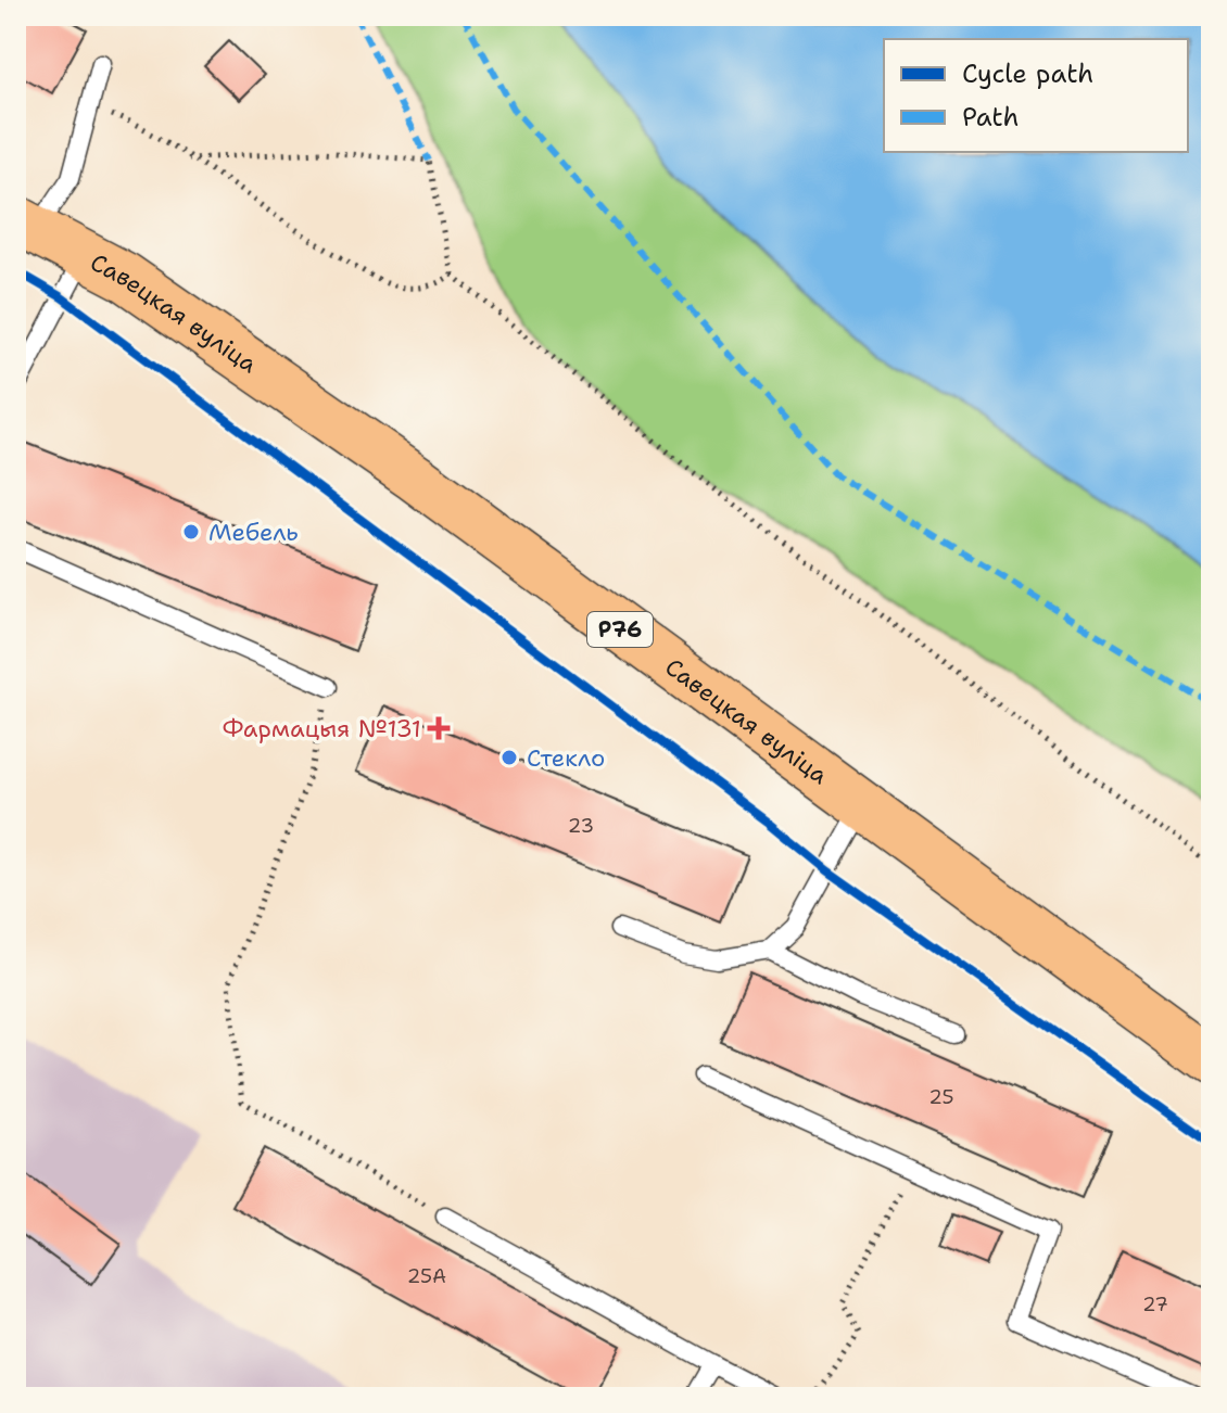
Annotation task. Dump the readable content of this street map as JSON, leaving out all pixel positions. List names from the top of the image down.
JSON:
{
  "streets": {
    "main road": ["Савецкая вуліца", "Р76"]
  },
  "places": {
    "other": ["Мебель", "Стекло"],
    "health": ["Фармацыя №131"]
  },
  "house_numbers": [
    "23",
    "25",
    "25А",
    "27"
  ],
  "legend": ["Cycle path", "Path"]
}
